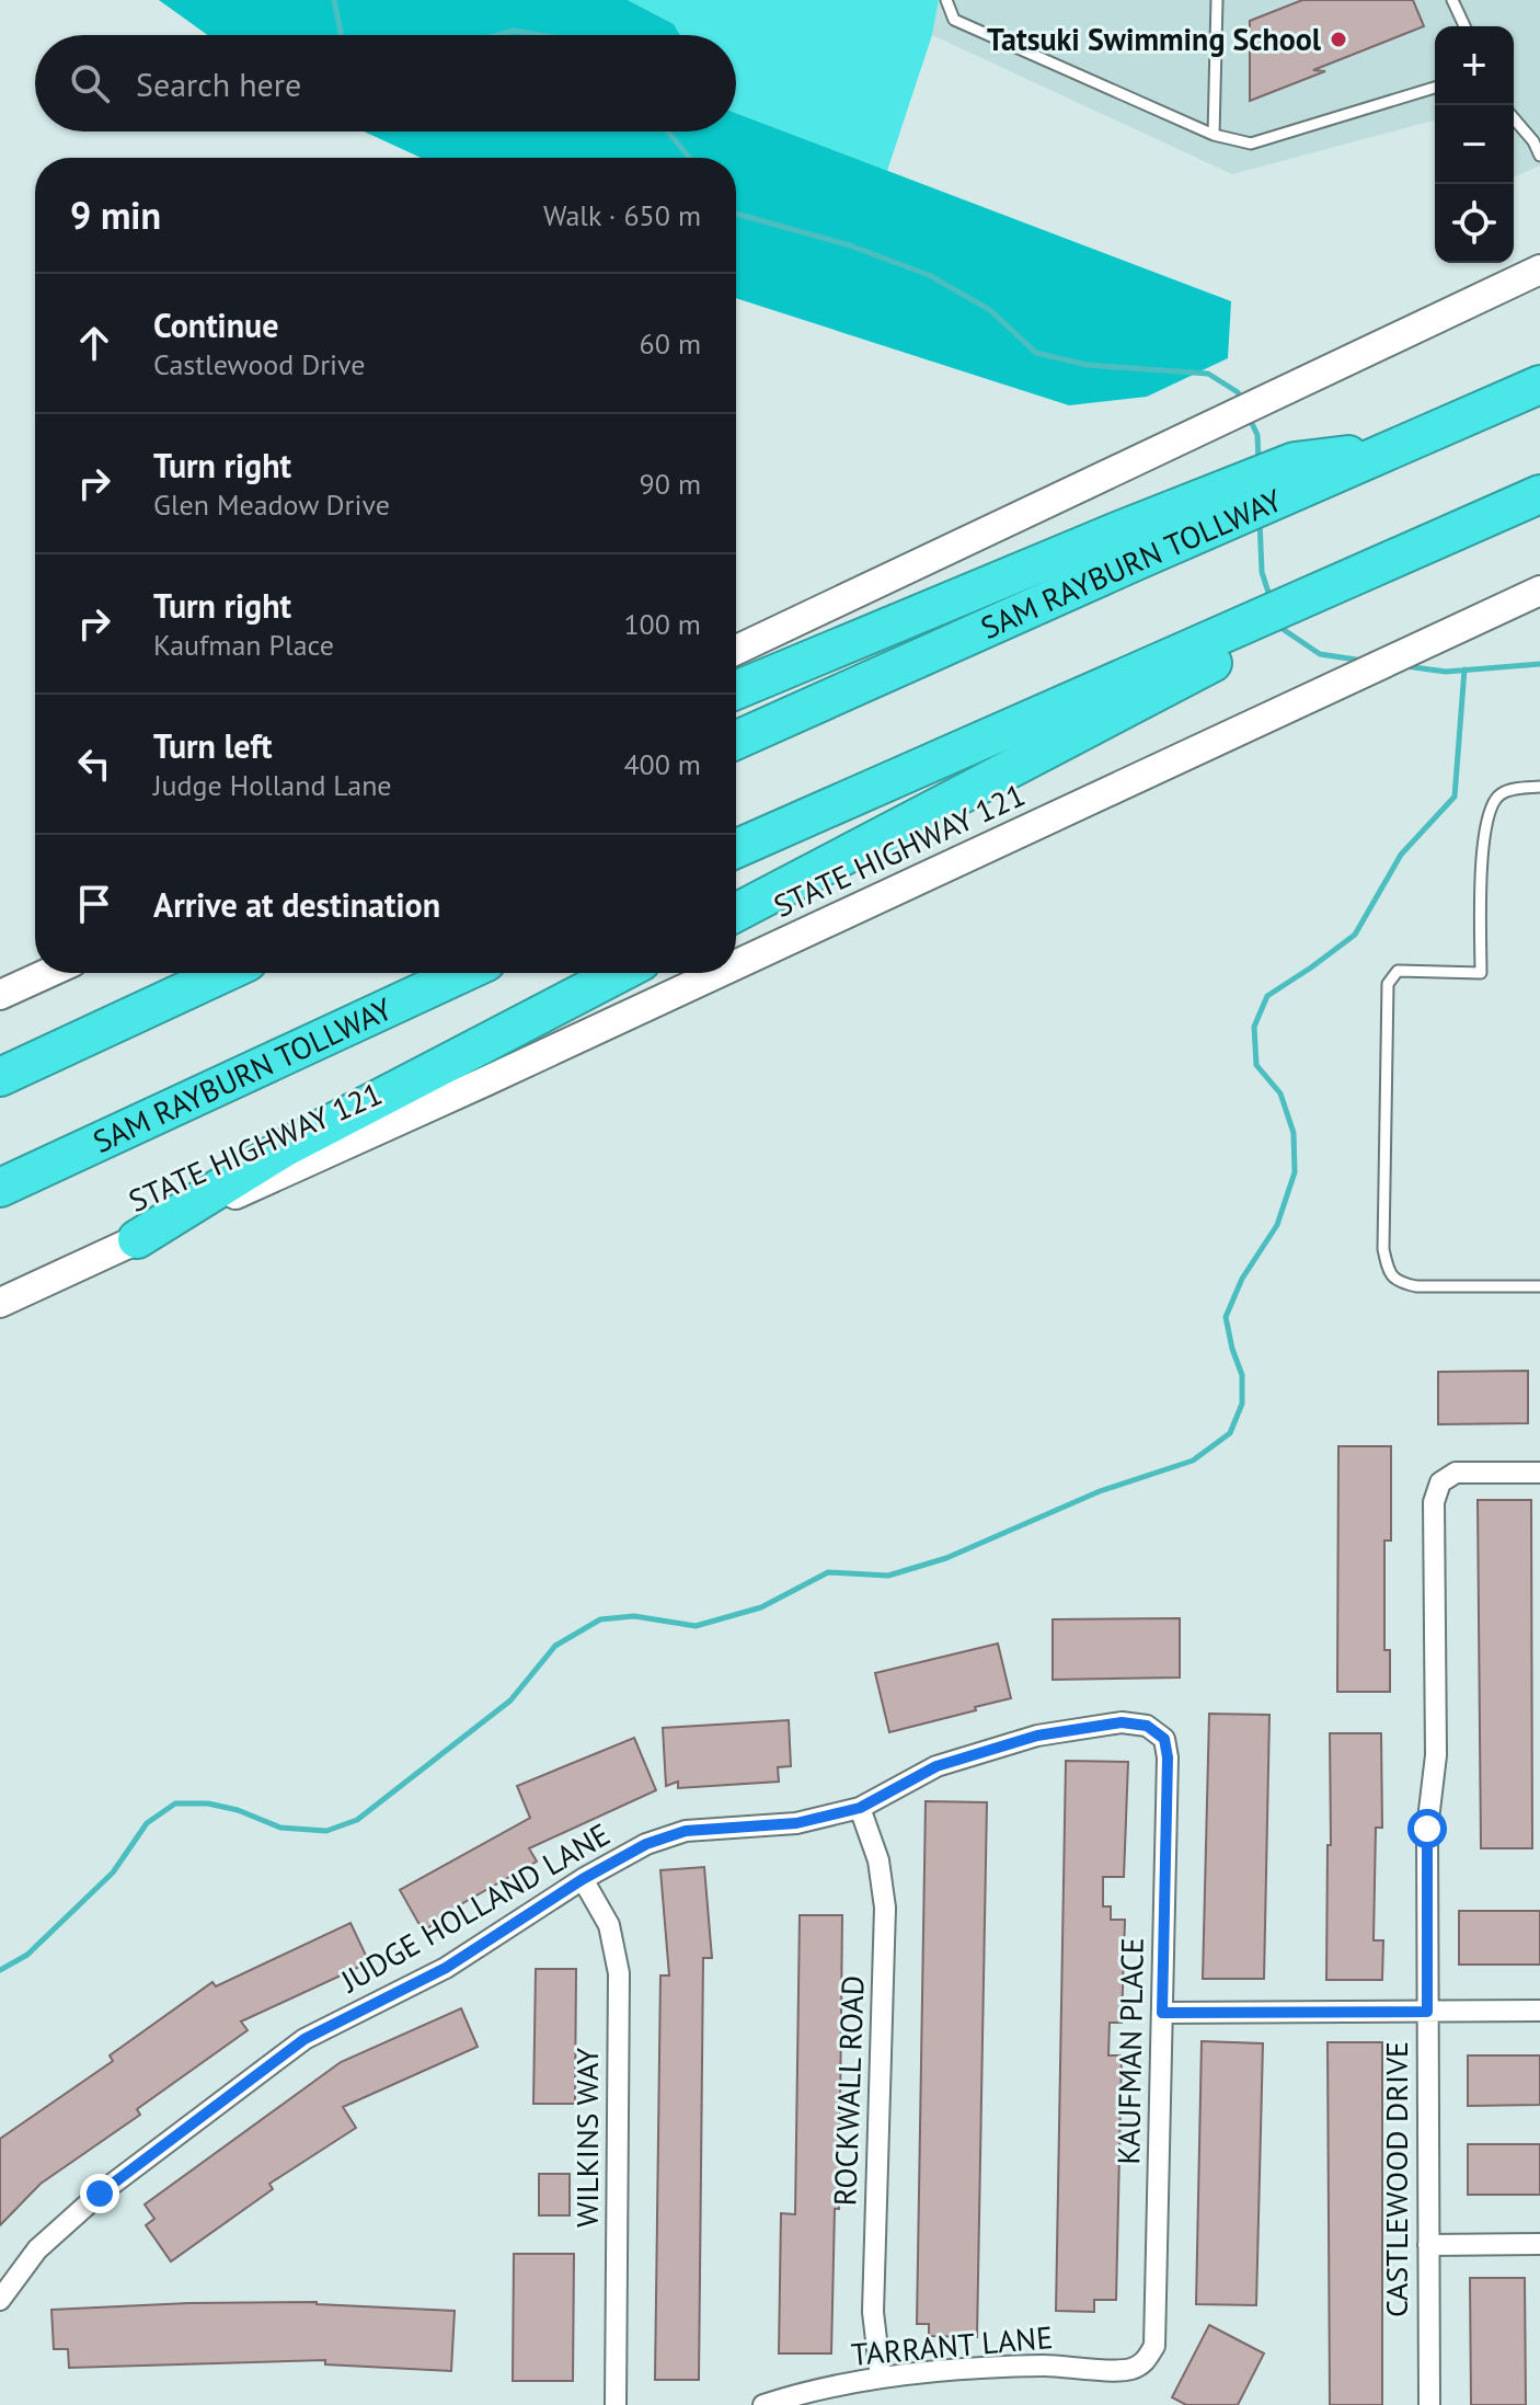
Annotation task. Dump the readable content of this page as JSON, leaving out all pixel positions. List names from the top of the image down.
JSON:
{
  "streets": {
    "highway": ["SAM RAYBURN TOLLWAY"],
    "main road": ["STATE HIGHWAY 121"],
    "street": [
      "JUDGE HOLLAND LANE",
      "KAUFMAN PLACE",
      "ROCKWALL ROAD",
      "WILKINS WAY",
      "CASTLEWOOD DRIVE",
      "TARRANT LANE"
    ]
  },
  "crossings": [
    ["JUDGE HOLLAND LANE", "KAUFMAN PLACE"],
    ["JUDGE HOLLAND LANE", "ROCKWALL ROAD"],
    ["JUDGE HOLLAND LANE", "WILKINS WAY"],
    ["KAUFMAN PLACE", "TARRANT LANE"],
    ["ROCKWALL ROAD", "TARRANT LANE"]
  ],
  "places": ["Tatsuki Swimming School"],
  "page": {
    "map_buttons": ["+", "−"],
    "search": "Search here",
    "heading": ["9 min", "Walk · 650 m"],
    "list": [
      ["Continue", "Castlewood Drive", "60 m"],
      ["Turn right", "Glen Meadow Drive", "90 m"],
      ["Turn right", "Kaufman Place", "100 m"],
      ["Turn left", "Judge Holland Lane", "400 m"],
      "Arrive at destination"
    ]
  }
}
